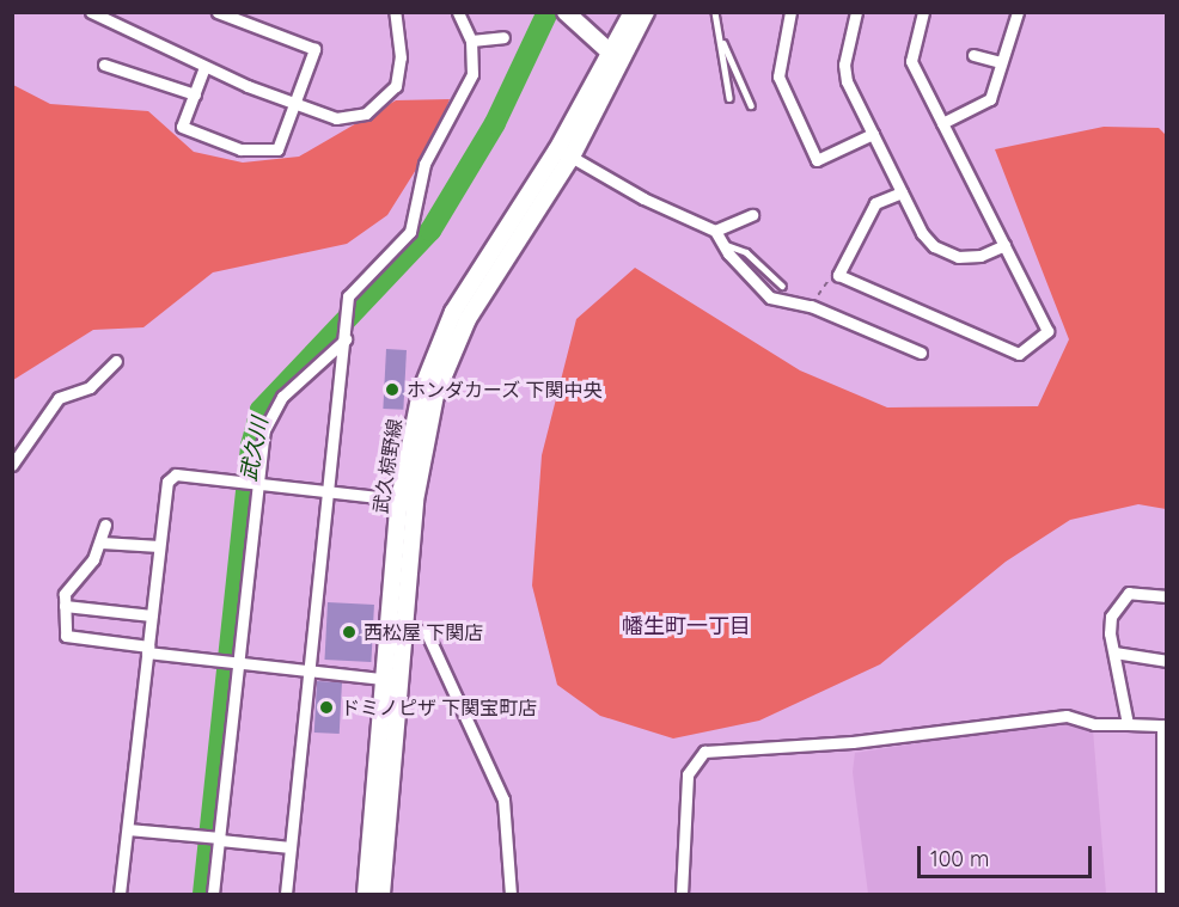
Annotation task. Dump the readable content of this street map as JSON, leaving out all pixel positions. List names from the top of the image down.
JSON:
{
  "streets": {
    "main road": ["武久椋野線"]
  },
  "districts": ["幡生町一丁目"],
  "water": ["武久川"],
  "places": ["ホンダカーズ 下関中央", "西松屋 下関店", "ドミノピザ 下関宝町店"],
  "scale_bar": "100 m"
}
